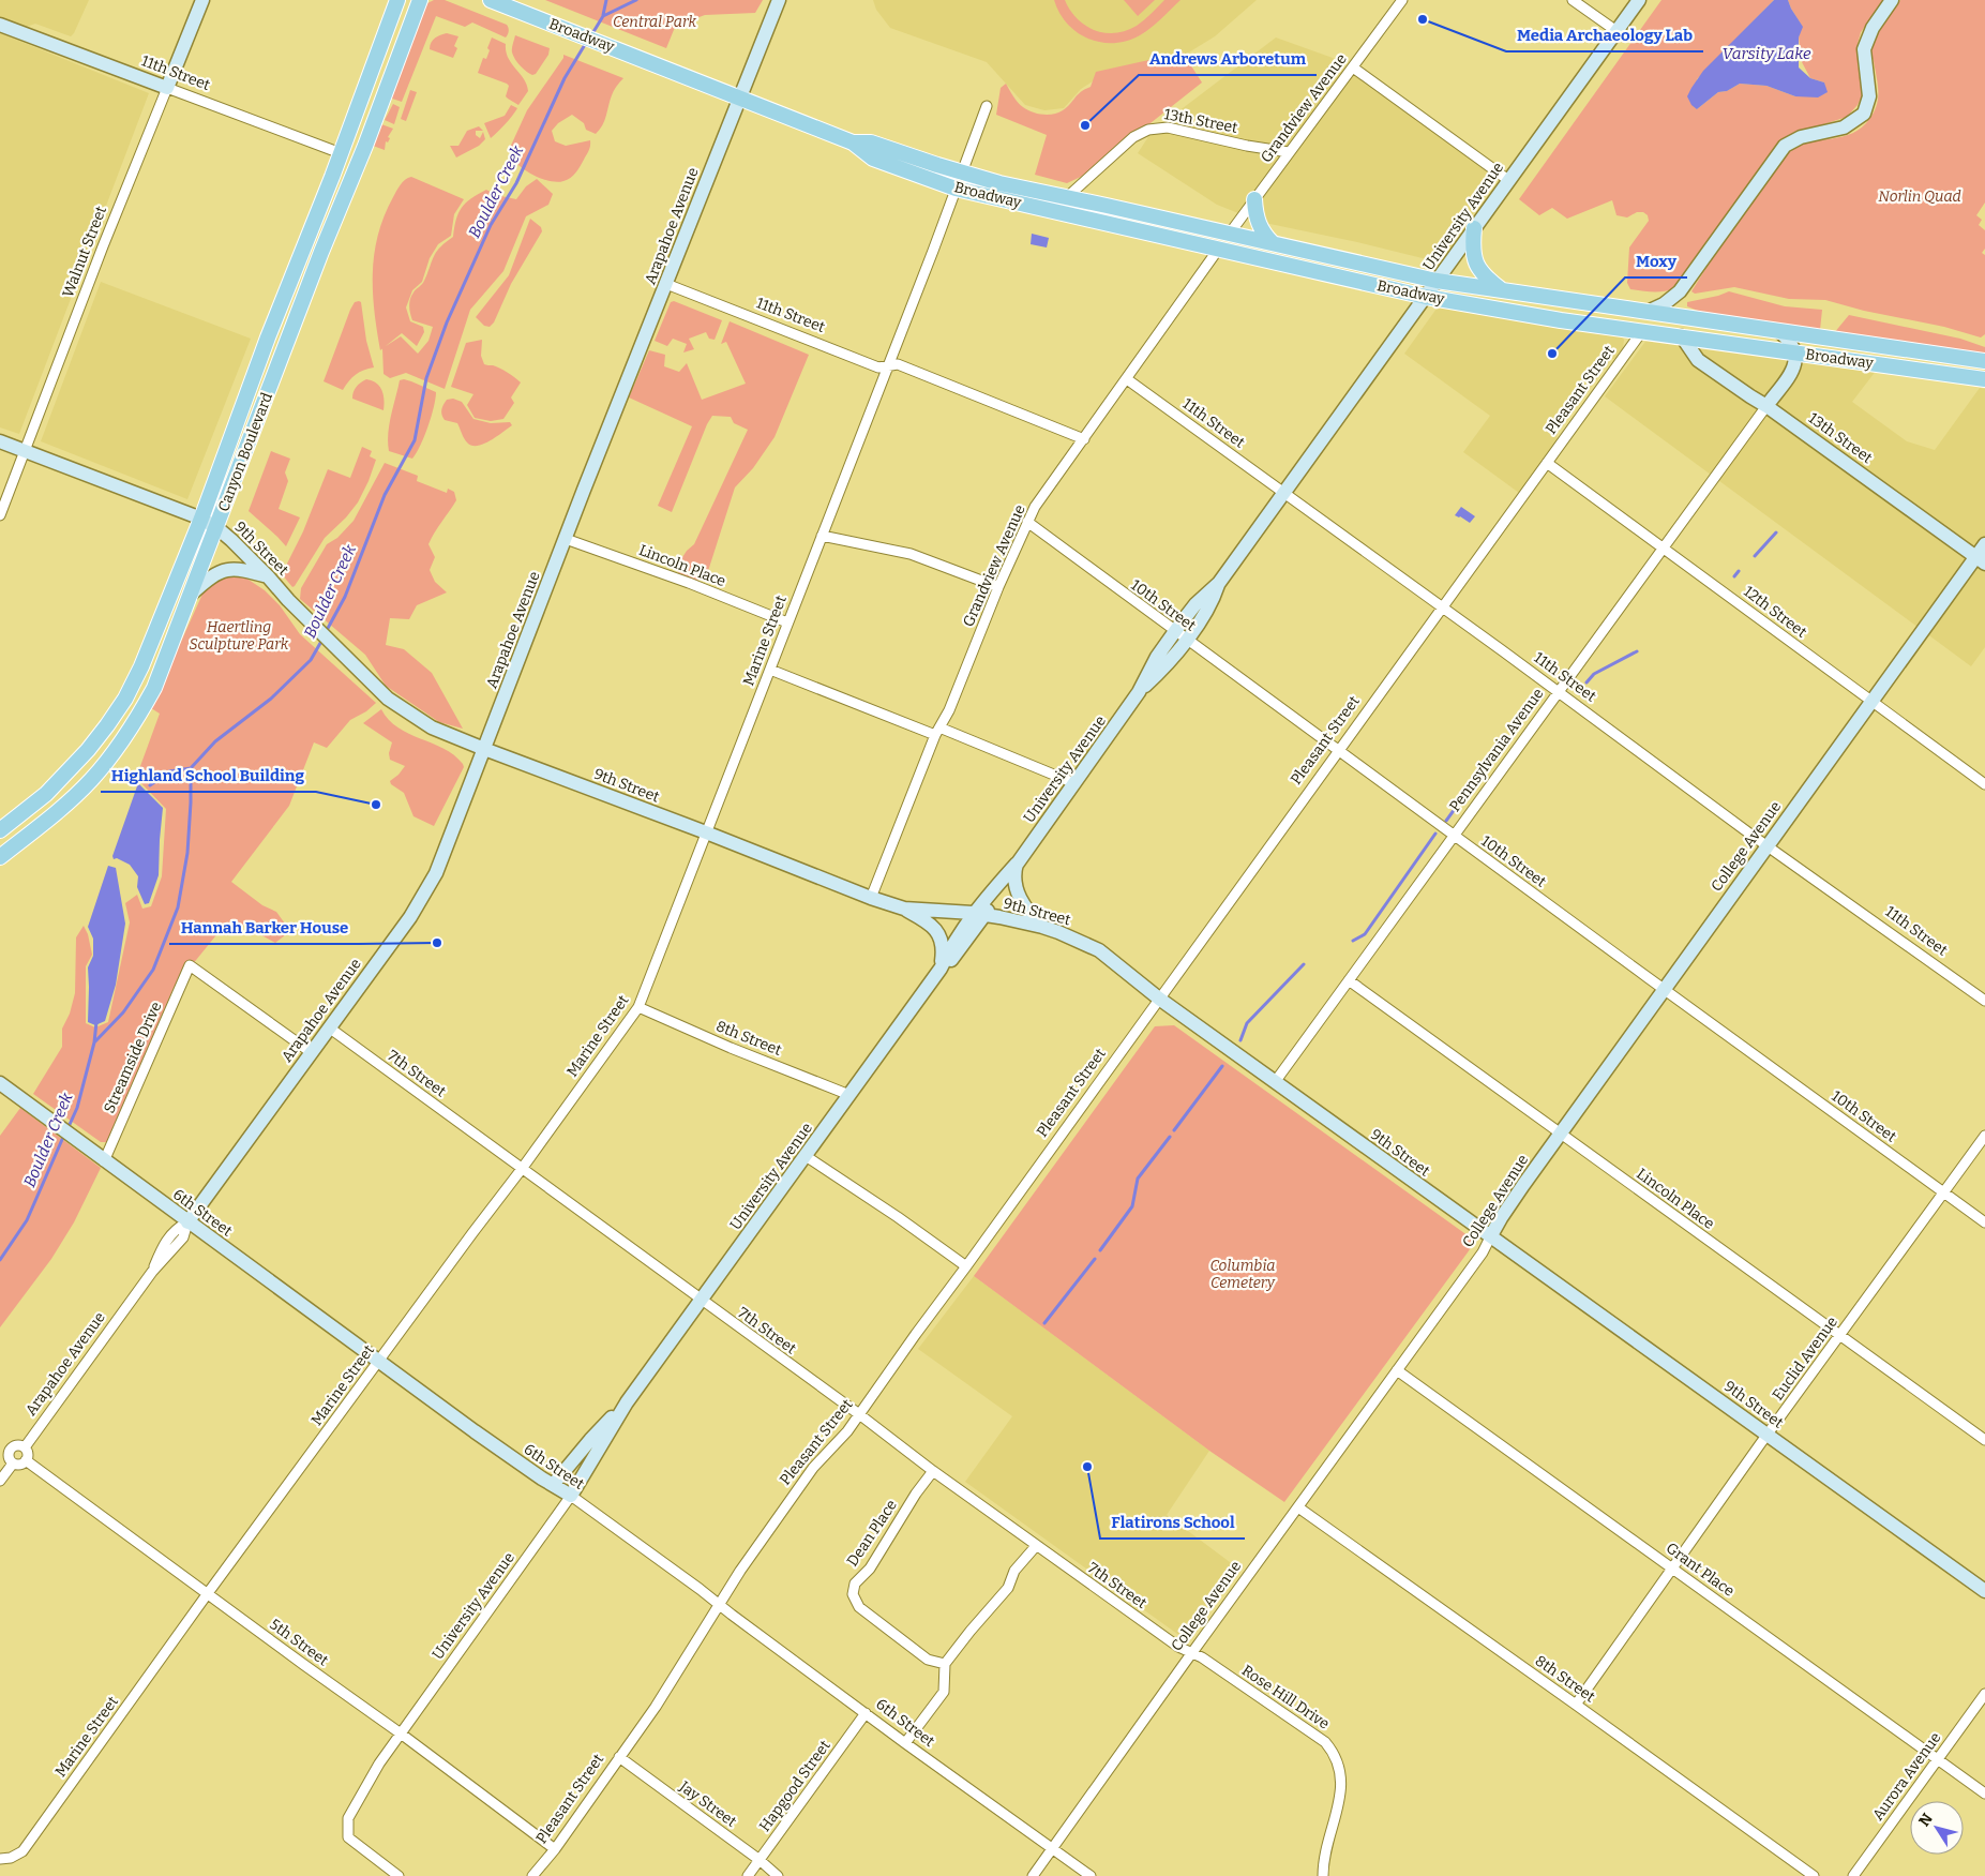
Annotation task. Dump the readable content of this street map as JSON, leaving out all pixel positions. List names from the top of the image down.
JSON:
{
  "streets": {
    "main road": ["Broadway", "Canyon Boulevard"],
    "street": [
      "11th Street",
      "Grandview Avenue",
      "13th Street",
      "University Avenue",
      "Arapahoe Avenue",
      "Walnut Street",
      "Pleasant Street",
      "9th Street",
      "Lincoln Place",
      "10th Street",
      "12th Street",
      "Marine Street",
      "Pennsylvania Avenue",
      "College Avenue",
      "8th Street",
      "Streamside Drive",
      "7th Street",
      "6th Street",
      "Euclid Avenue",
      "Dean Place",
      "Grant Place",
      "5th Street",
      "Rose Hill Drive",
      "Aurora Avenue",
      "Hapgood Street",
      "Jay Street"
    ]
  },
  "crossings": [
    ["Broadway", "Grandview Avenue"],
    ["Broadway", "13th Street"],
    ["Broadway", "University Avenue"],
    ["Broadway", "Arapahoe Avenue"],
    ["Broadway", "Pleasant Street"],
    ["Broadway", "Marine Street"],
    ["Broadway", "Pennsylvania Avenue"],
    ["11th Street", "Grandview Avenue"],
    ["11th Street", "University Avenue"],
    ["11th Street", "Arapahoe Avenue"],
    ["11th Street", "Walnut Street"],
    ["11th Street", "Pleasant Street"],
    ["11th Street", "Canyon Boulevard"],
    ["11th Street", "Marine Street"],
    ["11th Street", "Pennsylvania Avenue"],
    ["11th Street", "College Avenue"],
    ["Grandview Avenue", "13th Street"],
    ["Grandview Avenue", "9th Street"],
    ["Grandview Avenue", "10th Street"],
    ["13th Street", "Pennsylvania Avenue"],
    ["13th Street", "College Avenue"],
    ["University Avenue", "9th Street"],
    ["University Avenue", "10th Street"],
    ["University Avenue", "8th Street"],
    ["University Avenue", "7th Street"],
    ["University Avenue", "6th Street"],
    ["University Avenue", "5th Street"],
    ["Arapahoe Avenue", "9th Street"],
    ["Arapahoe Avenue", "Lincoln Place"],
    ["Arapahoe Avenue", "Streamside Drive"],
    ["Arapahoe Avenue", "7th Street"],
    ["Arapahoe Avenue", "6th Street"],
    ["Arapahoe Avenue", "5th Street"],
    ["Walnut Street", "9th Street"],
    ["Pleasant Street", "9th Street"],
    ["Pleasant Street", "10th Street"],
    ["Pleasant Street", "12th Street"],
    ["Pleasant Street", "7th Street"],
    ["Pleasant Street", "6th Street"],
    ["Pleasant Street", "5th Street"],
    ["Pleasant Street", "Jay Street"],
    ["Canyon Boulevard", "9th Street"],
    ["9th Street", "Marine Street"],
    ["9th Street", "Pennsylvania Avenue"],
    ["9th Street", "College Avenue"],
    ["9th Street", "Euclid Avenue"],
    ["Lincoln Place", "Marine Street"],
    ["Lincoln Place", "Pennsylvania Avenue"],
    ["Lincoln Place", "College Avenue"],
    ["Lincoln Place", "Euclid Avenue"],
    ["10th Street", "Pennsylvania Avenue"],
    ["10th Street", "College Avenue"],
    ["10th Street", "Euclid Avenue"],
    ["12th Street", "Pennsylvania Avenue"],
    ["12th Street", "College Avenue"],
    ["Marine Street", "8th Street"],
    ["Marine Street", "7th Street"],
    ["Marine Street", "6th Street"],
    ["Marine Street", "5th Street"],
    ["College Avenue", "8th Street"],
    ["College Avenue", "7th Street"],
    ["College Avenue", "6th Street"],
    ["College Avenue", "Grant Place"],
    ["College Avenue", "Rose Hill Drive"],
    ["8th Street", "Euclid Avenue"],
    ["Streamside Drive", "6th Street"],
    ["7th Street", "Dean Place"],
    ["7th Street", "Rose Hill Drive"],
    ["6th Street", "Hapgood Street"],
    ["Euclid Avenue", "Grant Place"],
    ["Grant Place", "Aurora Avenue"],
    ["Hapgood Street", "Jay Street"]
  ],
  "water": ["Varsity Lake", "Boulder Creek"],
  "parks": [
    "Central Park",
    "Norlin Quad",
    "Haertling Sculpture Park",
    "Columbia Cemetery"
  ],
  "places": [
    "Media Archaeology Lab",
    "Andrews Arboretum",
    "Moxy",
    "Highland School Building",
    "Hannah Barker House",
    "Flatirons School"
  ],
  "north": "top left"
}
